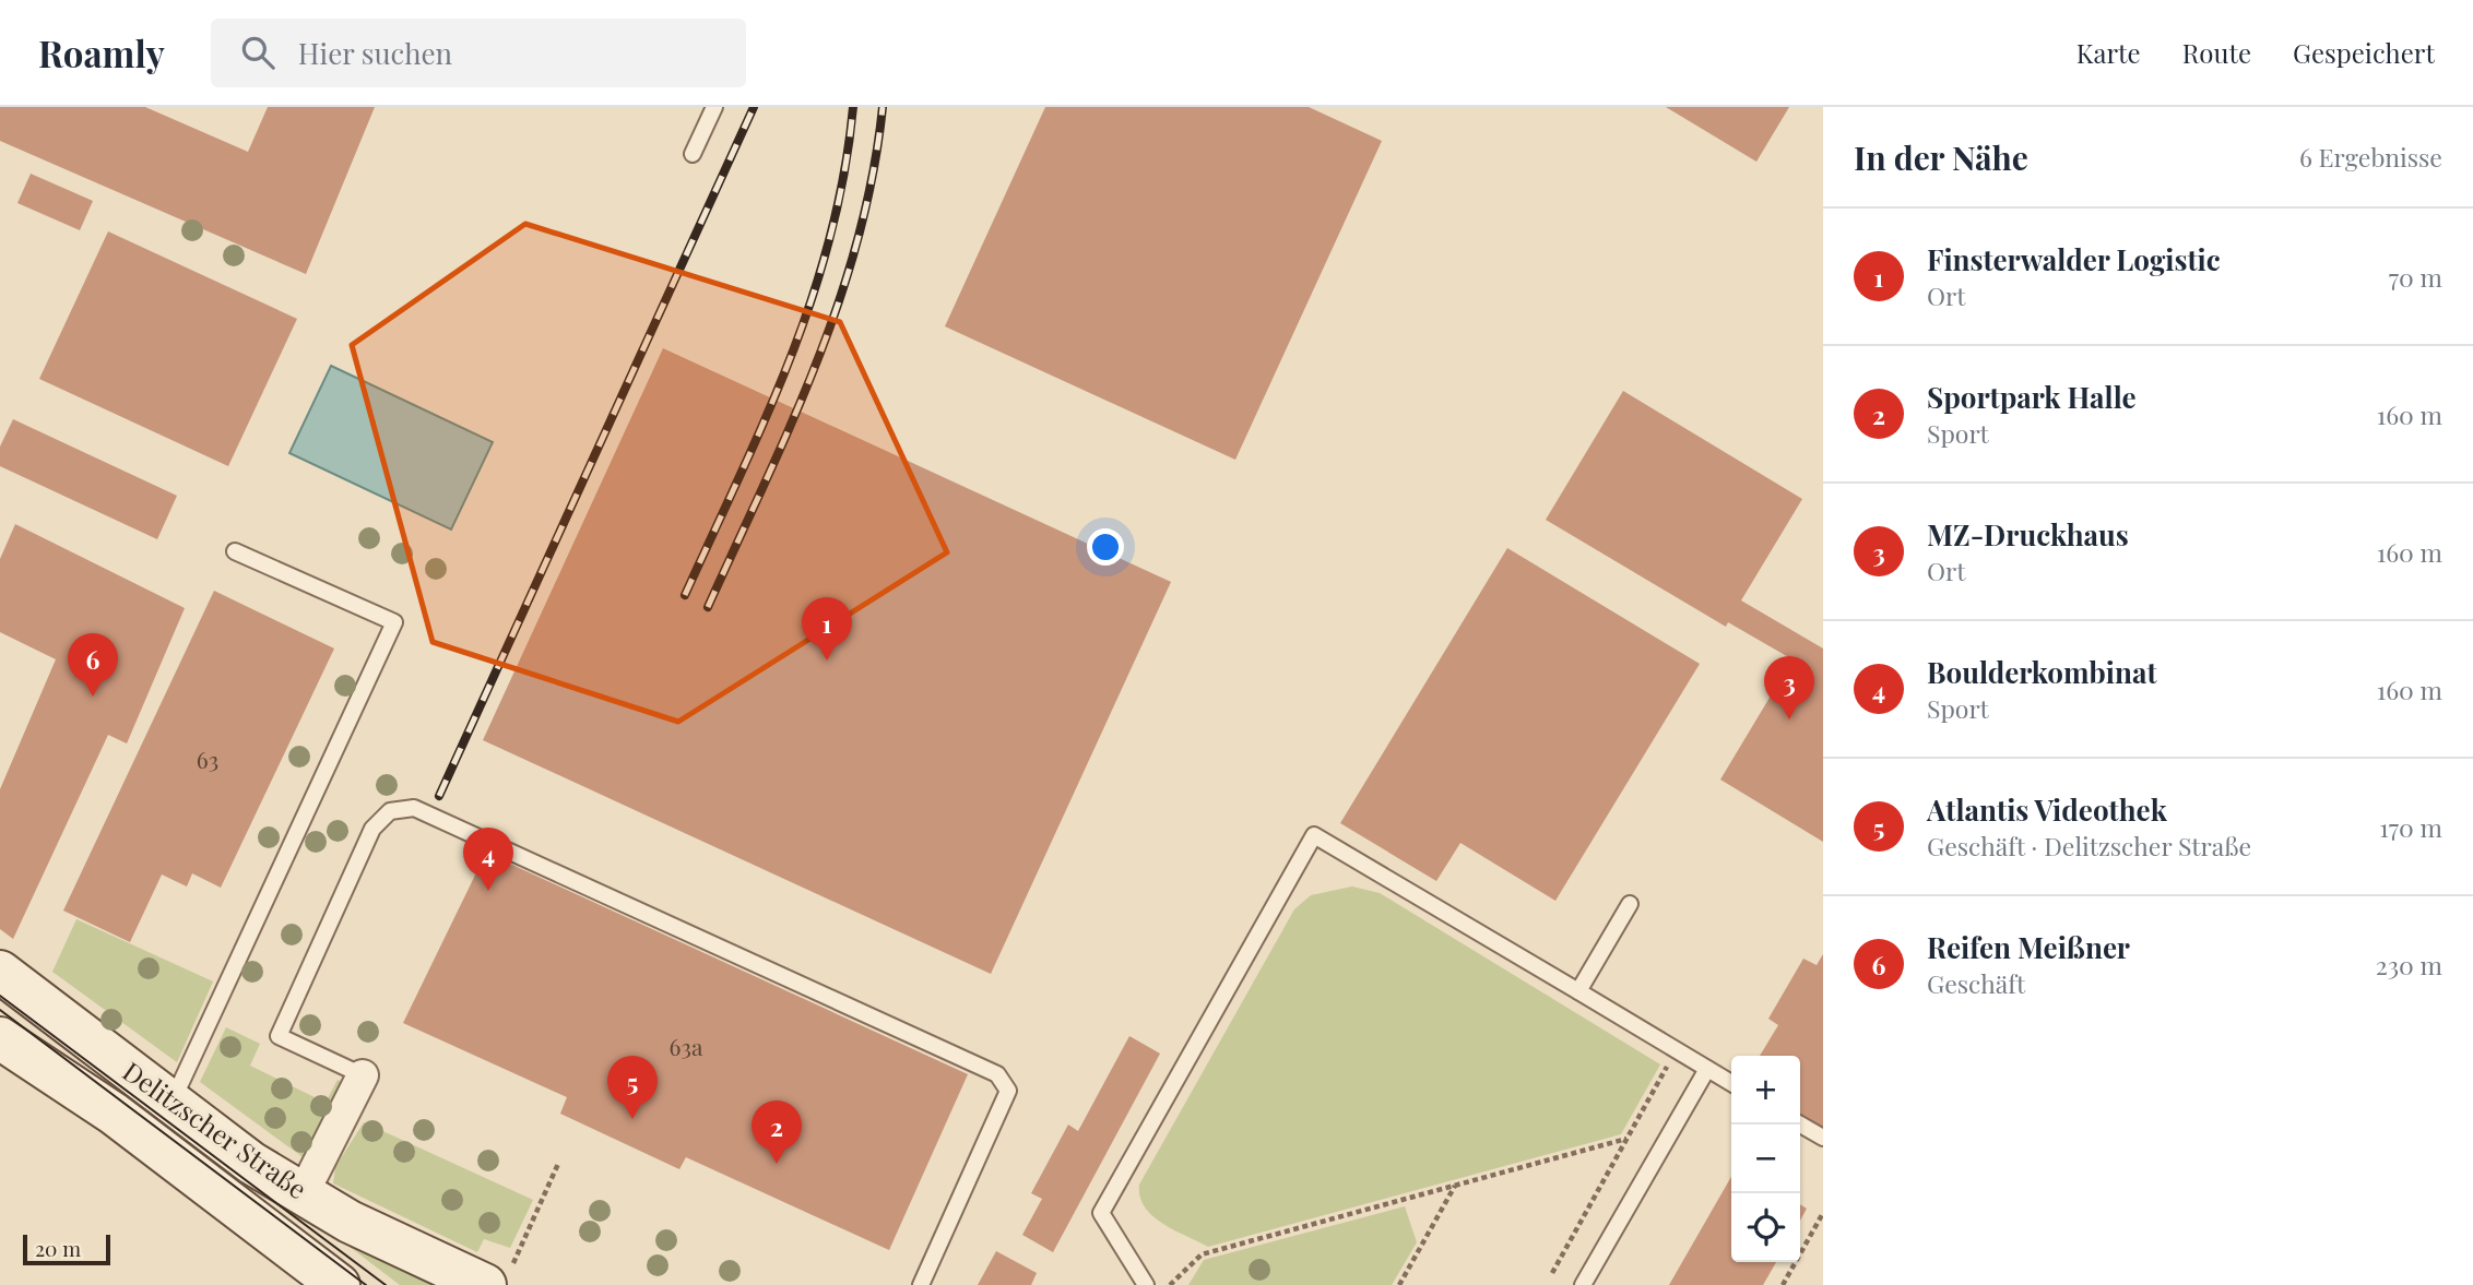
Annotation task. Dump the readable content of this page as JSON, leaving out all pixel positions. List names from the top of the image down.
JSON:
{
  "streets": {
    "main road": ["Delitzscher Straße"]
  },
  "house_numbers": ["63", "63a"],
  "scale_bar": "20 m",
  "page": {
    "header": "Roamly",
    "search": "Hier suchen",
    "nav": ["Karte", "Route", "Gespeichert"],
    "heading": ["In der Nähe", "6 Ergebnisse"],
    "list": [
      {
        "mark": "1",
        "name": "Finsterwalder Logistic",
        "note": "Ort",
        "value": "70 m"
      },
      {
        "mark": "2",
        "name": "Sportpark Halle",
        "note": "Sport",
        "value": "160 m"
      },
      {
        "mark": "3",
        "name": "MZ-Druckhaus",
        "note": "Ort",
        "value": "160 m"
      },
      {
        "mark": "4",
        "name": "Boulderkombinat",
        "note": "Sport",
        "value": "160 m"
      },
      {
        "mark": "5",
        "name": "Atlantis Videothek",
        "note": "Geschäft · Delitzscher Straße",
        "value": "170 m"
      },
      {
        "mark": "6",
        "name": "Reifen Meißner",
        "note": "Geschäft",
        "value": "230 m"
      }
    ],
    "pins": [
      "1",
      "6",
      "3",
      "4",
      "5",
      "2"
    ],
    "map_buttons": ["+", "−"],
    "scale": "20 m"
  }
}
